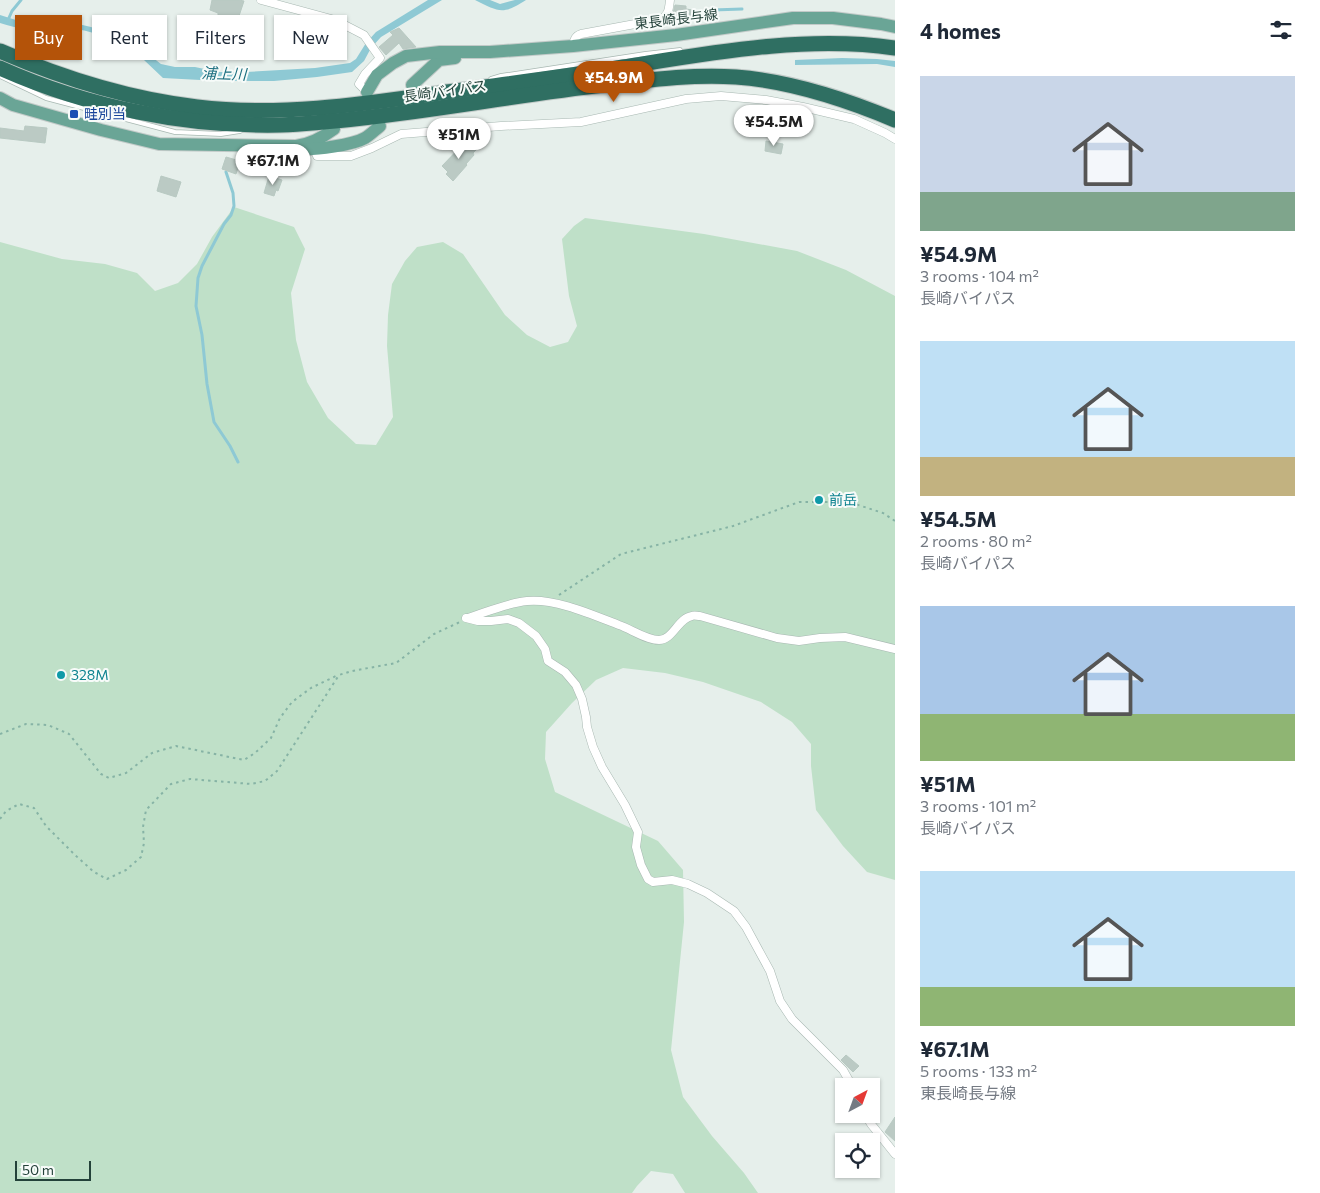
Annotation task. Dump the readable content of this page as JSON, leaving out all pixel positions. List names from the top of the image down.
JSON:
{
  "streets": {
    "highway": ["長崎バイパス"],
    "main road": ["東長崎長与線"]
  },
  "water": ["浦上川"],
  "places": {
    "transit": ["畦別当"],
    "other": ["前岳", "328M"]
  },
  "scale_bar": "50 m",
  "north": "top right",
  "page": {
    "heading": "4 homes",
    "chip": [
      "Buy",
      "Rent",
      "Filters",
      "New"
    ],
    "list": [
      {
        "name": "¥54.9M",
        "note": "3 rooms · 104 m² · 長崎バイパス"
      },
      {
        "name": "¥54.5M",
        "note": "2 rooms · 80 m² · 長崎バイパス"
      },
      {
        "name": "¥51M",
        "note": "3 rooms · 101 m² · 長崎バイパス"
      },
      {
        "name": "¥67.1M",
        "note": "5 rooms · 133 m² · 東長崎長与線"
      }
    ],
    "price": [
      "¥54.9M",
      "¥54.5M",
      "¥51M",
      "¥67.1M"
    ],
    "scale": "50 m"
  }
}
